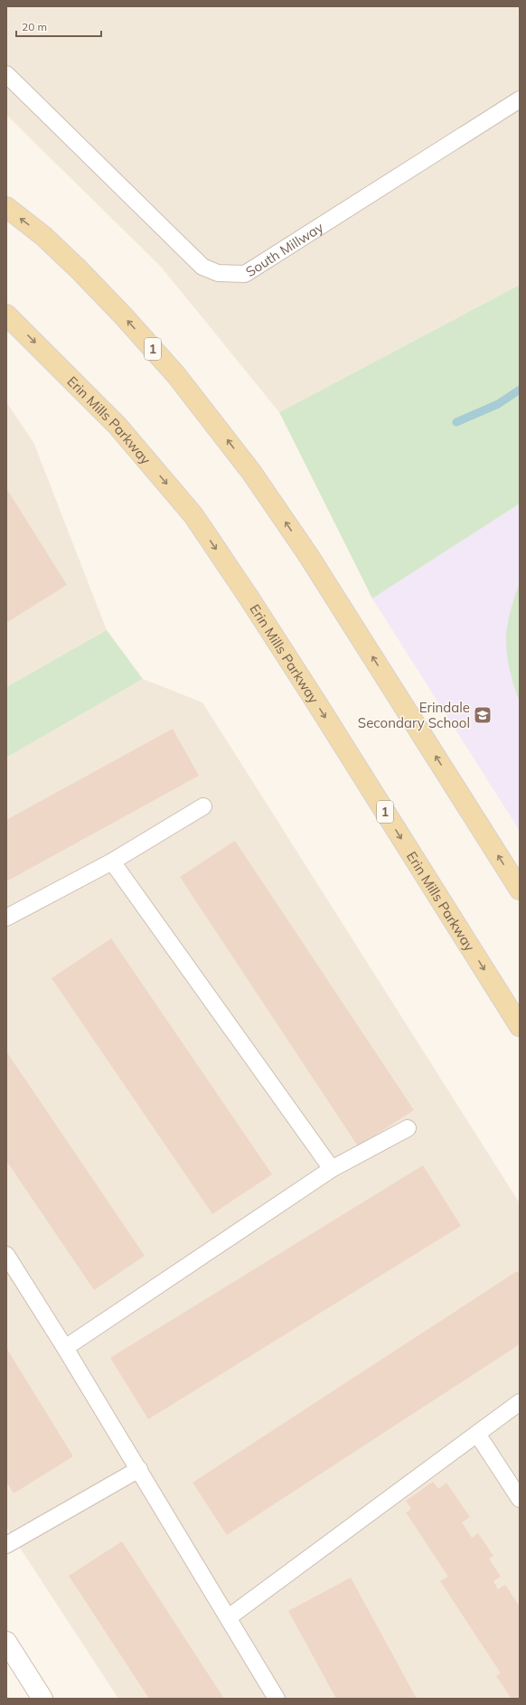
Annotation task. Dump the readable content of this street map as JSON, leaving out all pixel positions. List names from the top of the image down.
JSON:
{
  "streets": {
    "main road": ["1", "Erin Mills Parkway"],
    "lane": ["South Millway"]
  },
  "places": {
    "school or university": ["Erindale Secondary School"]
  },
  "scale_bar": "20 m"
}
